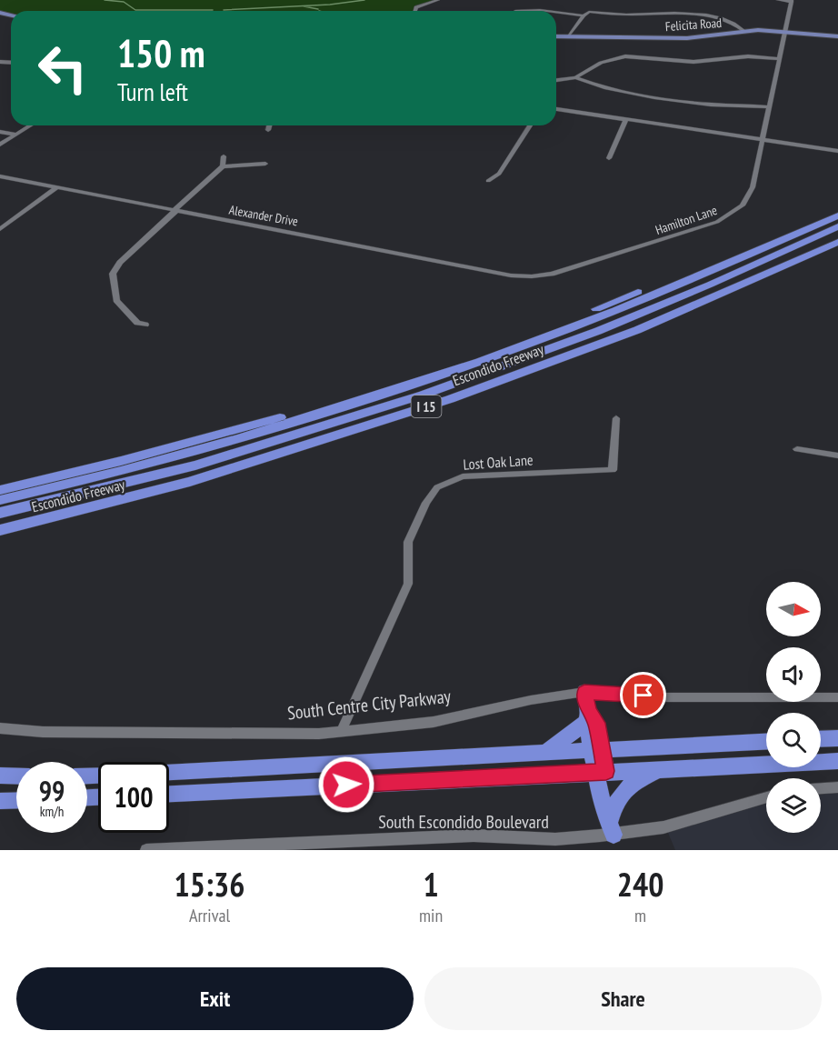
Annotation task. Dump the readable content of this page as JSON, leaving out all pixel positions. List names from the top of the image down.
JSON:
{
  "streets": {
    "highway": ["Escondido Freeway", "I 15"],
    "main road": ["Felicita Road"],
    "street": [
      "Alexander Drive",
      "Hamilton Lane",
      "Lost Oak Lane",
      "South Centre City Parkway",
      "South Escondido Boulevard"
    ]
  },
  "crossings": [
    ["Felicita Road", "Hamilton Lane"],
    ["Alexander Drive", "Hamilton Lane"],
    ["Lost Oak Lane", "South Centre City Parkway"]
  ],
  "north": "right",
  "page": {
    "turn": ["150 m", "Turn left"],
    "speed": "99 km/h",
    "limit": "100",
    "eta": [
      "15:36",
      "Arrival",
      "1",
      "min",
      "240",
      "m"
    ],
    "buttons": ["Exit", "Share"]
  }
}
